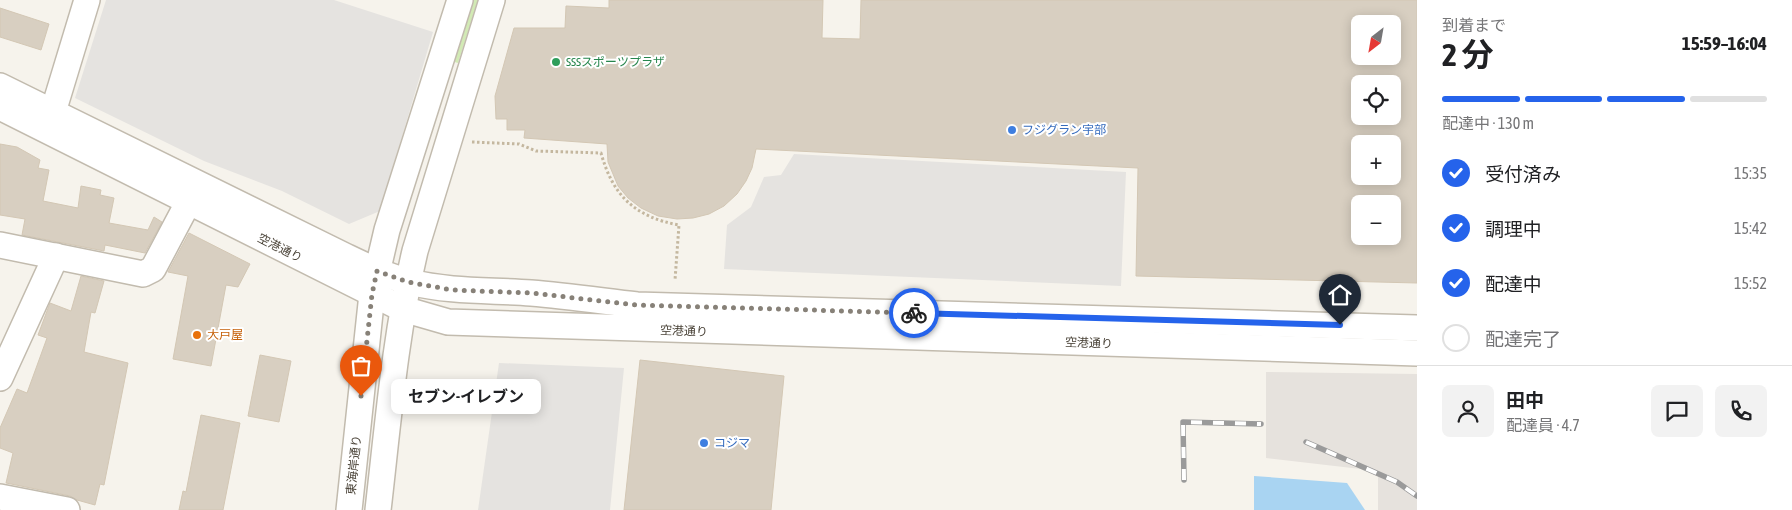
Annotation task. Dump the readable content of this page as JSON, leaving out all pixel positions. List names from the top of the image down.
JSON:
{
  "streets": {
    "street": ["空港通り", "東海岸通り"]
  },
  "crossings": [
    ["空港通り", "東海岸通り"]
  ],
  "places": [
    "SSSスポーツプラザ",
    "フジグラン宇部",
    "大戸屋",
    "セブン-イレブン",
    "コジマ"
  ],
  "north": "bottom left",
  "page": {
    "heading": ["2 分", "到着まで", "15:59–16:04"],
    "panel": ["田中", "配達員 · 4.7"],
    "map_buttons": ["+", "−"],
    "bar": "配達中 · 130 m",
    "list": [
      ["受付済み", "15:35"],
      ["調理中", "15:42"],
      ["配達中", "15:52"],
      "配達完了"
    ],
    "bubble": "セブン-イレブン"
  }
}
